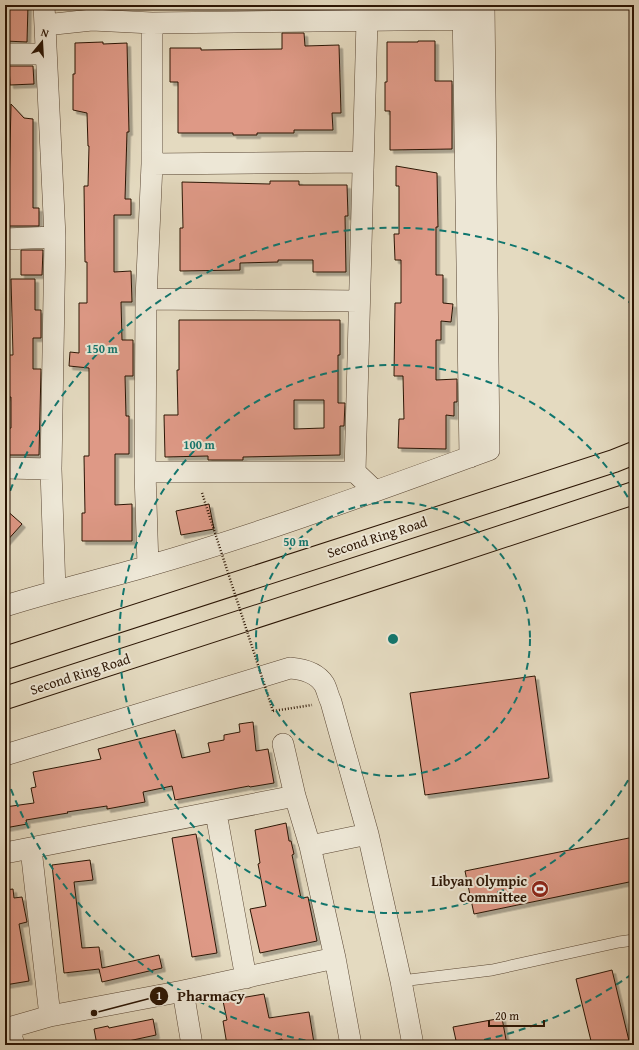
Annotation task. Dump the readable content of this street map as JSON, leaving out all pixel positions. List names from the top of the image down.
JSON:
{
  "streets": {
    "highway": ["Second Ring Road"]
  },
  "places": {
    "sports": ["Libyan Olympic Committee"],
    "other": ["Pharmacy"]
  },
  "scale_bar": "20 m",
  "north": "top",
  "rings": ["150 m", "100 m", "50 m"]
}
